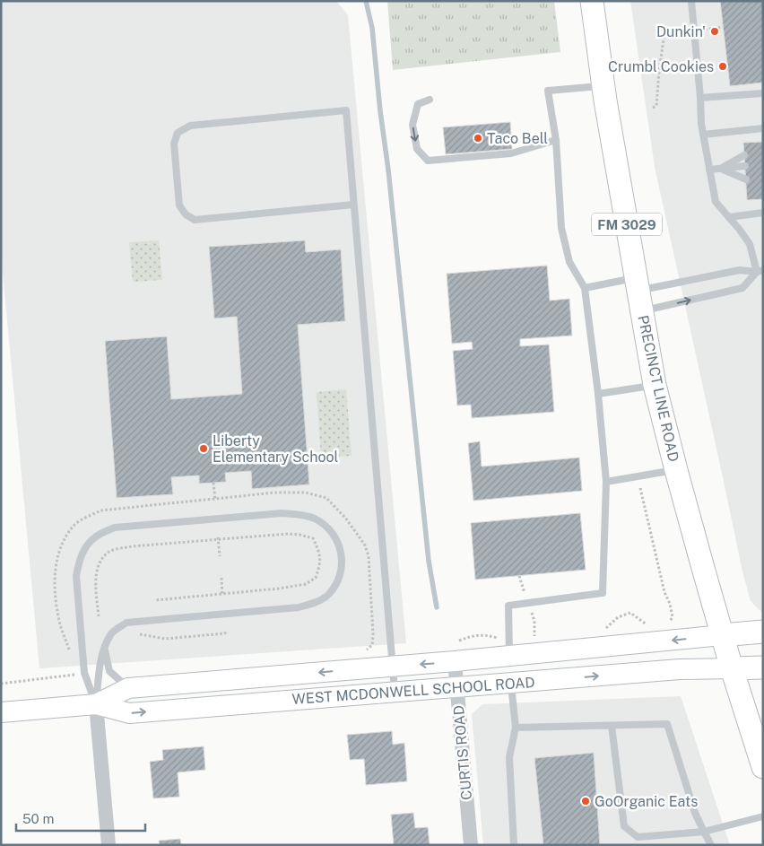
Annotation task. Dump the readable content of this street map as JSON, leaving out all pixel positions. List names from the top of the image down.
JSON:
{
  "streets": {
    "main road": ["FM 3029", "PRECINCT LINE ROAD", "WEST MCDONWELL SCHOOL ROAD"],
    "street": ["CURTIS ROAD"]
  },
  "crossings": [
    ["PRECINCT LINE ROAD", "WEST MCDONWELL SCHOOL ROAD"],
    ["WEST MCDONWELL SCHOOL ROAD", "CURTIS ROAD"]
  ],
  "places": [
    "Dunkin'",
    "Crumbl Cookies",
    "Taco Bell",
    "Liberty Elementary School",
    "GoOrganic Eats"
  ],
  "scale_bar": "50 m"
}
